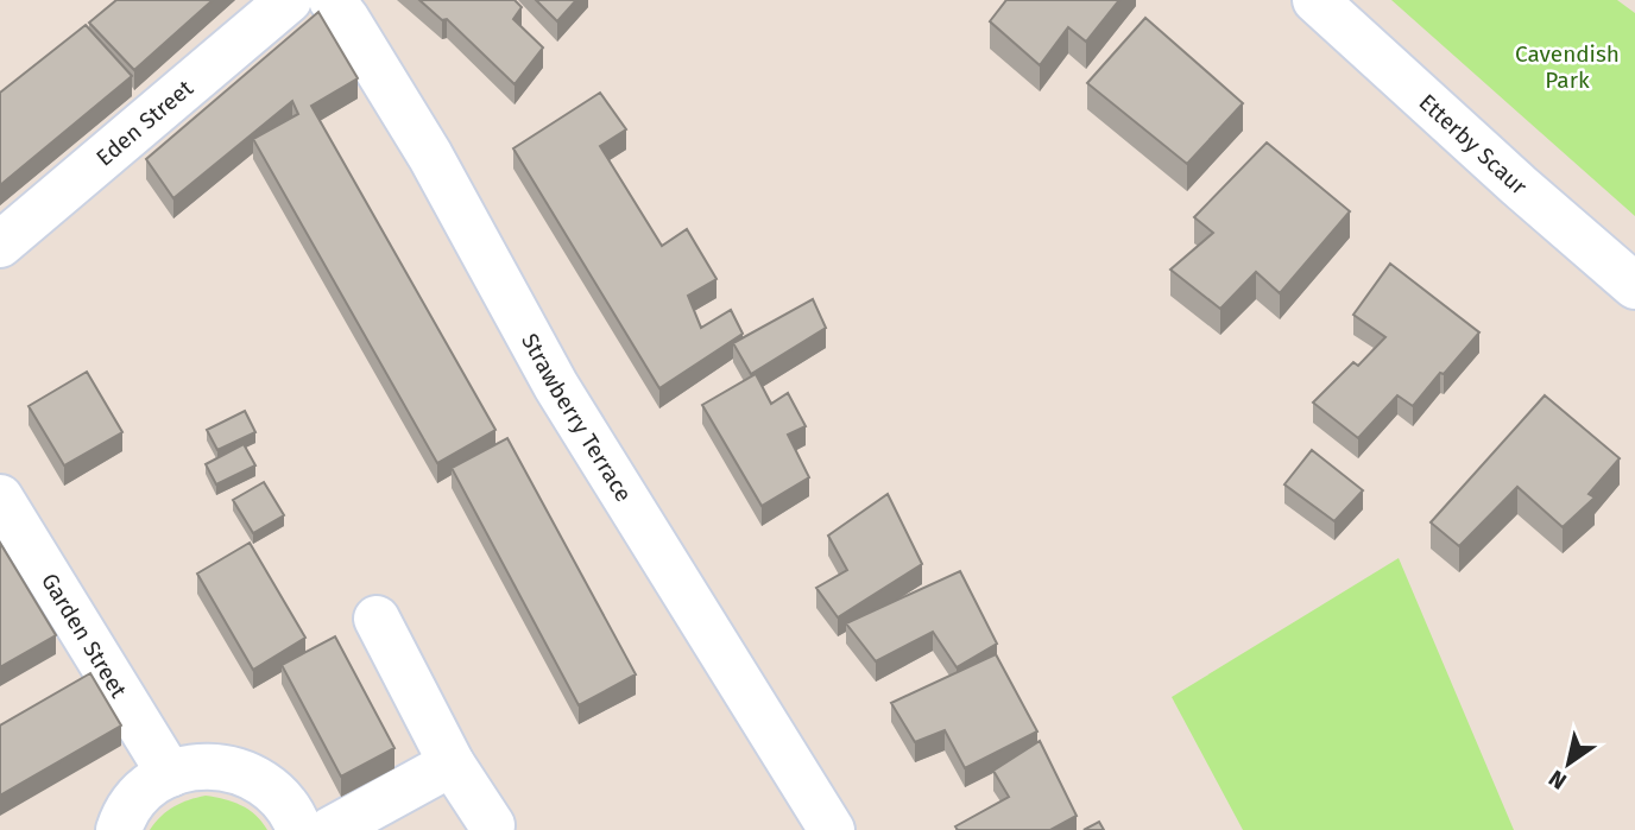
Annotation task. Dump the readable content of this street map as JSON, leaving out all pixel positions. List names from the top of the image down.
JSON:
{
  "streets": {
    "street": [
      "Eden Street",
      "Etterby Scaur",
      "Strawberry Terrace",
      "Garden Street"
    ]
  },
  "parks": ["Cavendish Park"],
  "north": "bottom left"
}
